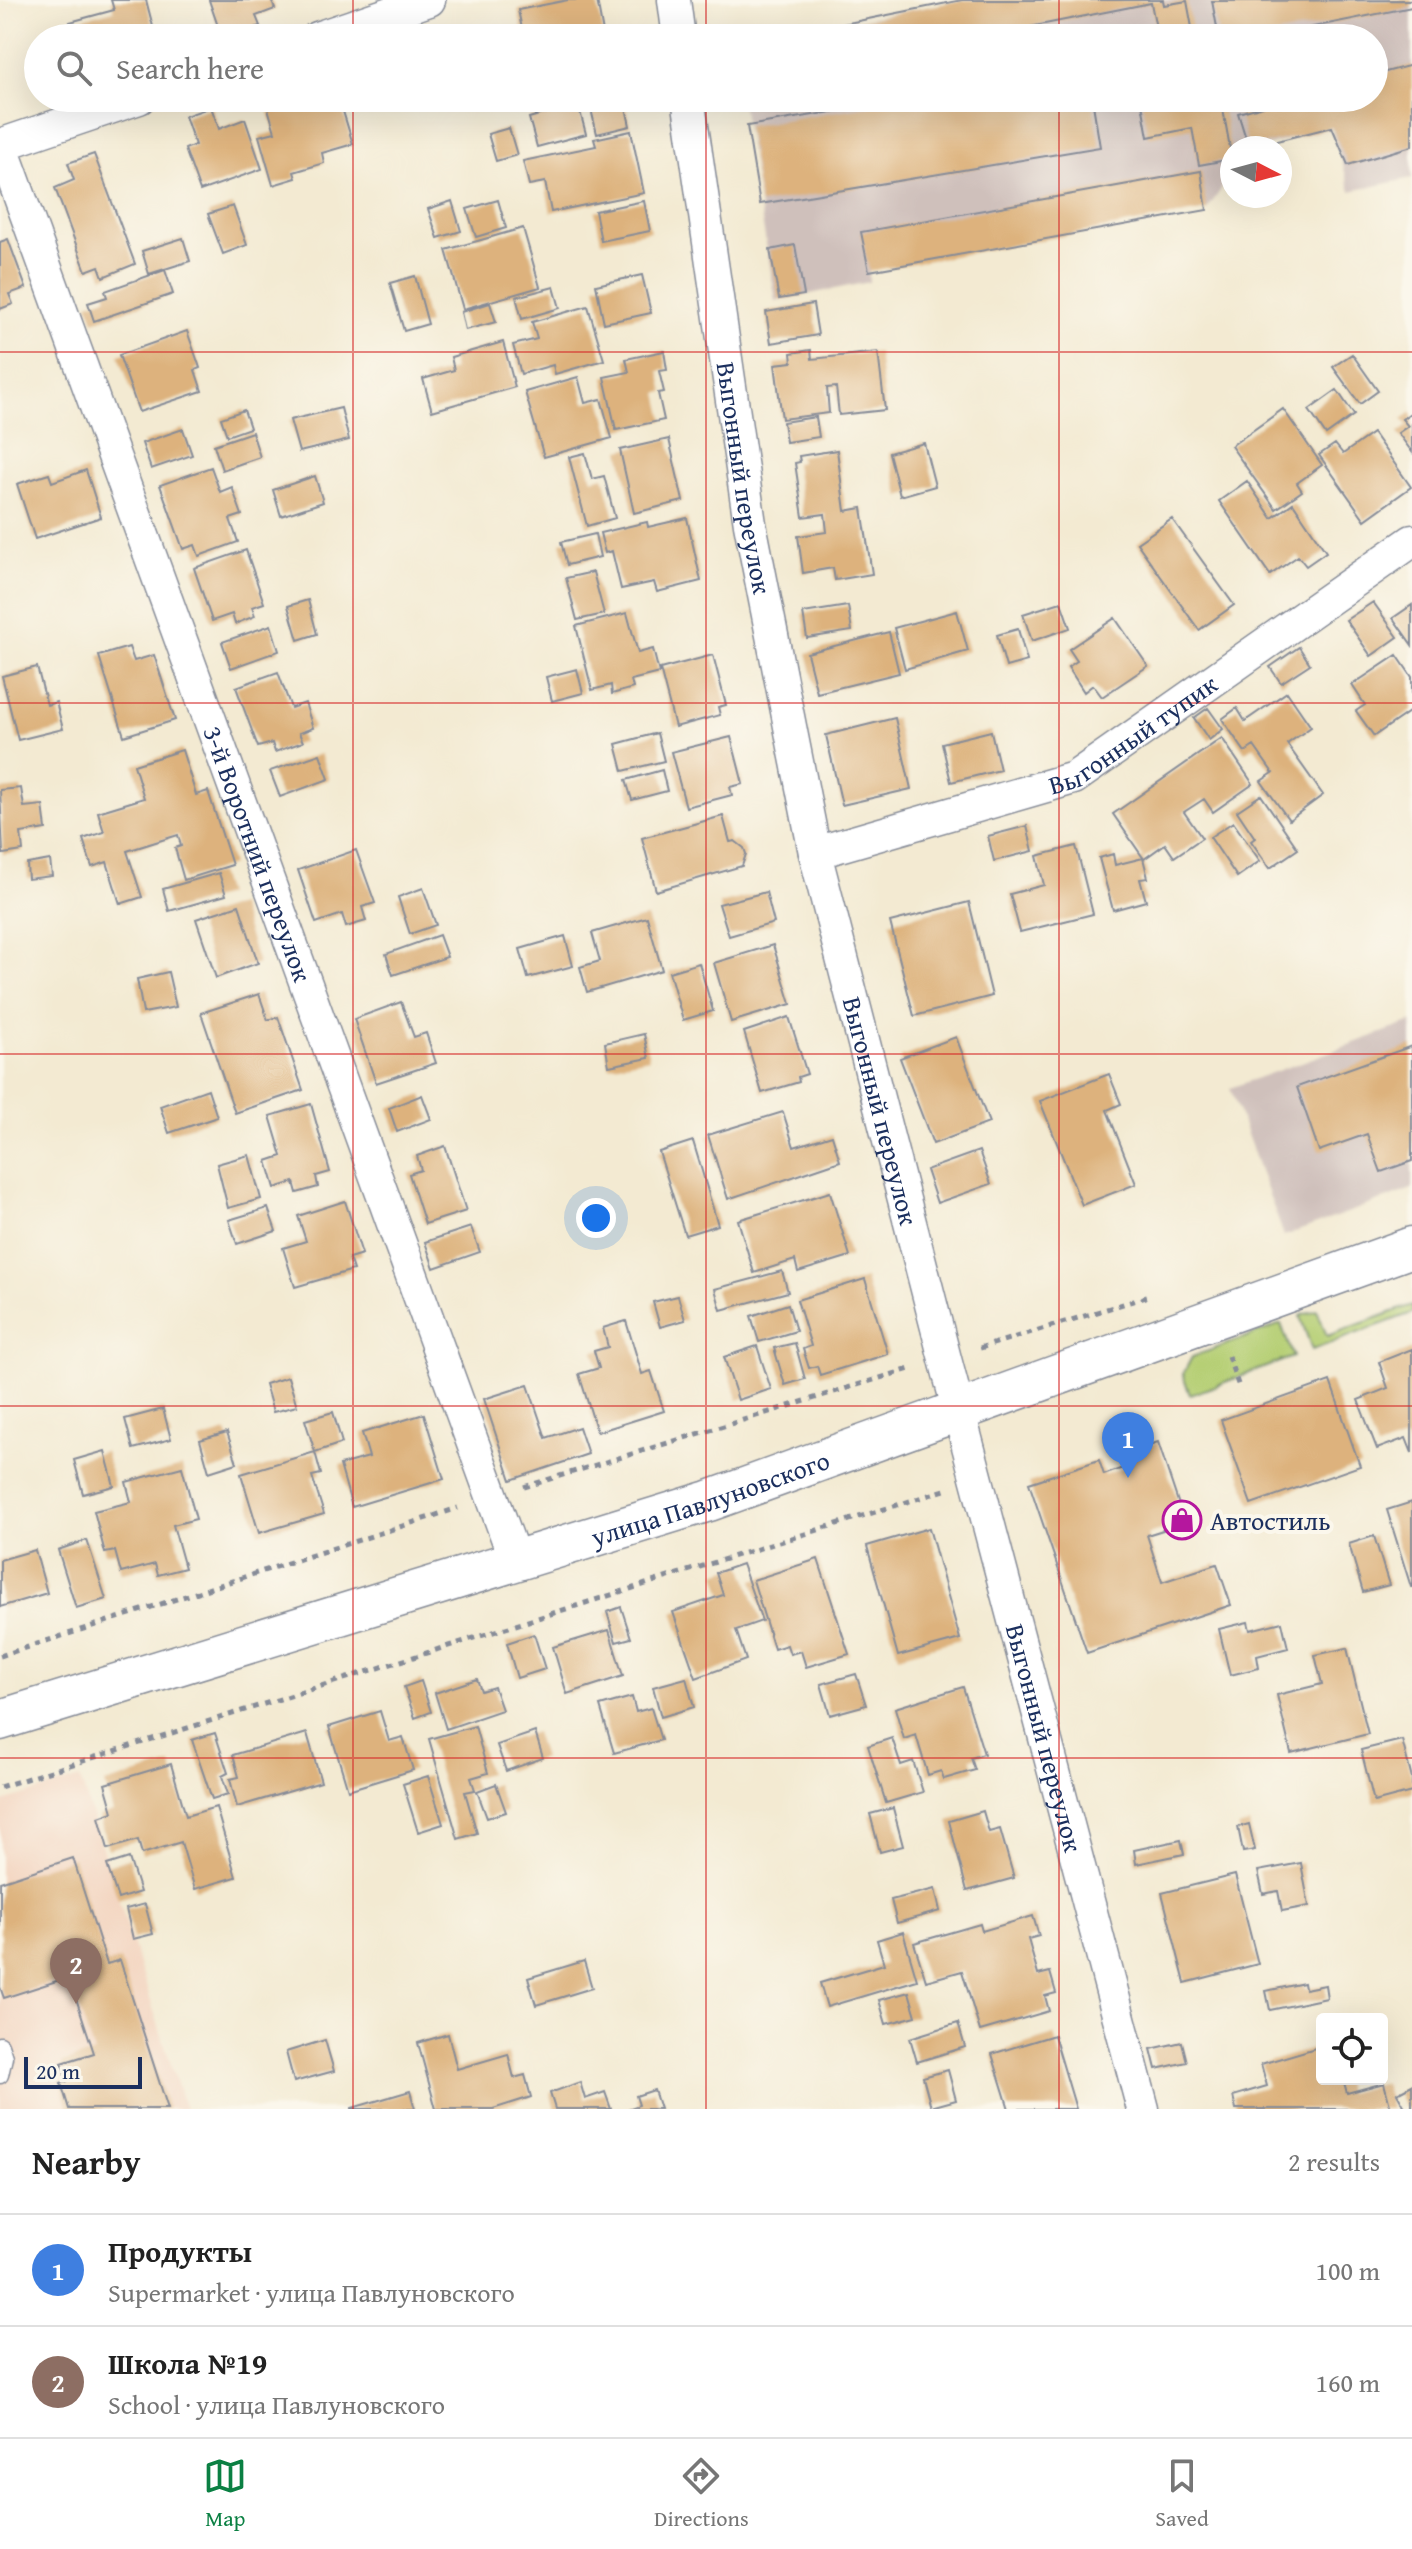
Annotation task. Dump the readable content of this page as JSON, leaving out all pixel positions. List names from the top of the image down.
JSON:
{
  "streets": {
    "street": [
      "Выгонный переулок",
      "Выгонный тупик",
      "3-й Воротний переулок",
      "улица Павлуновского"
    ]
  },
  "crossings": [
    ["Выгонный переулок", "Выгонный тупик"],
    ["Выгонный переулок", "улица Павлуновского"],
    ["3-й Воротний переулок", "улица Павлуновского"]
  ],
  "places": {
    "shop": ["Автостиль"]
  },
  "scale_bar": "20 m",
  "north": "right",
  "page": {
    "search": "Search here",
    "pins": ["1", "2"],
    "scale": "20 m",
    "heading": ["Nearby", "2 results"],
    "list": [
      {
        "mark": "1",
        "name": "Продукты",
        "note": "Supermarket · улица Павлуновского",
        "value": "100 m"
      },
      {
        "mark": "2",
        "name": "Школа №19",
        "note": "School · улица Павлуновского",
        "value": "160 m"
      }
    ],
    "nav": ["Map", "Directions", "Saved"]
  }
}
